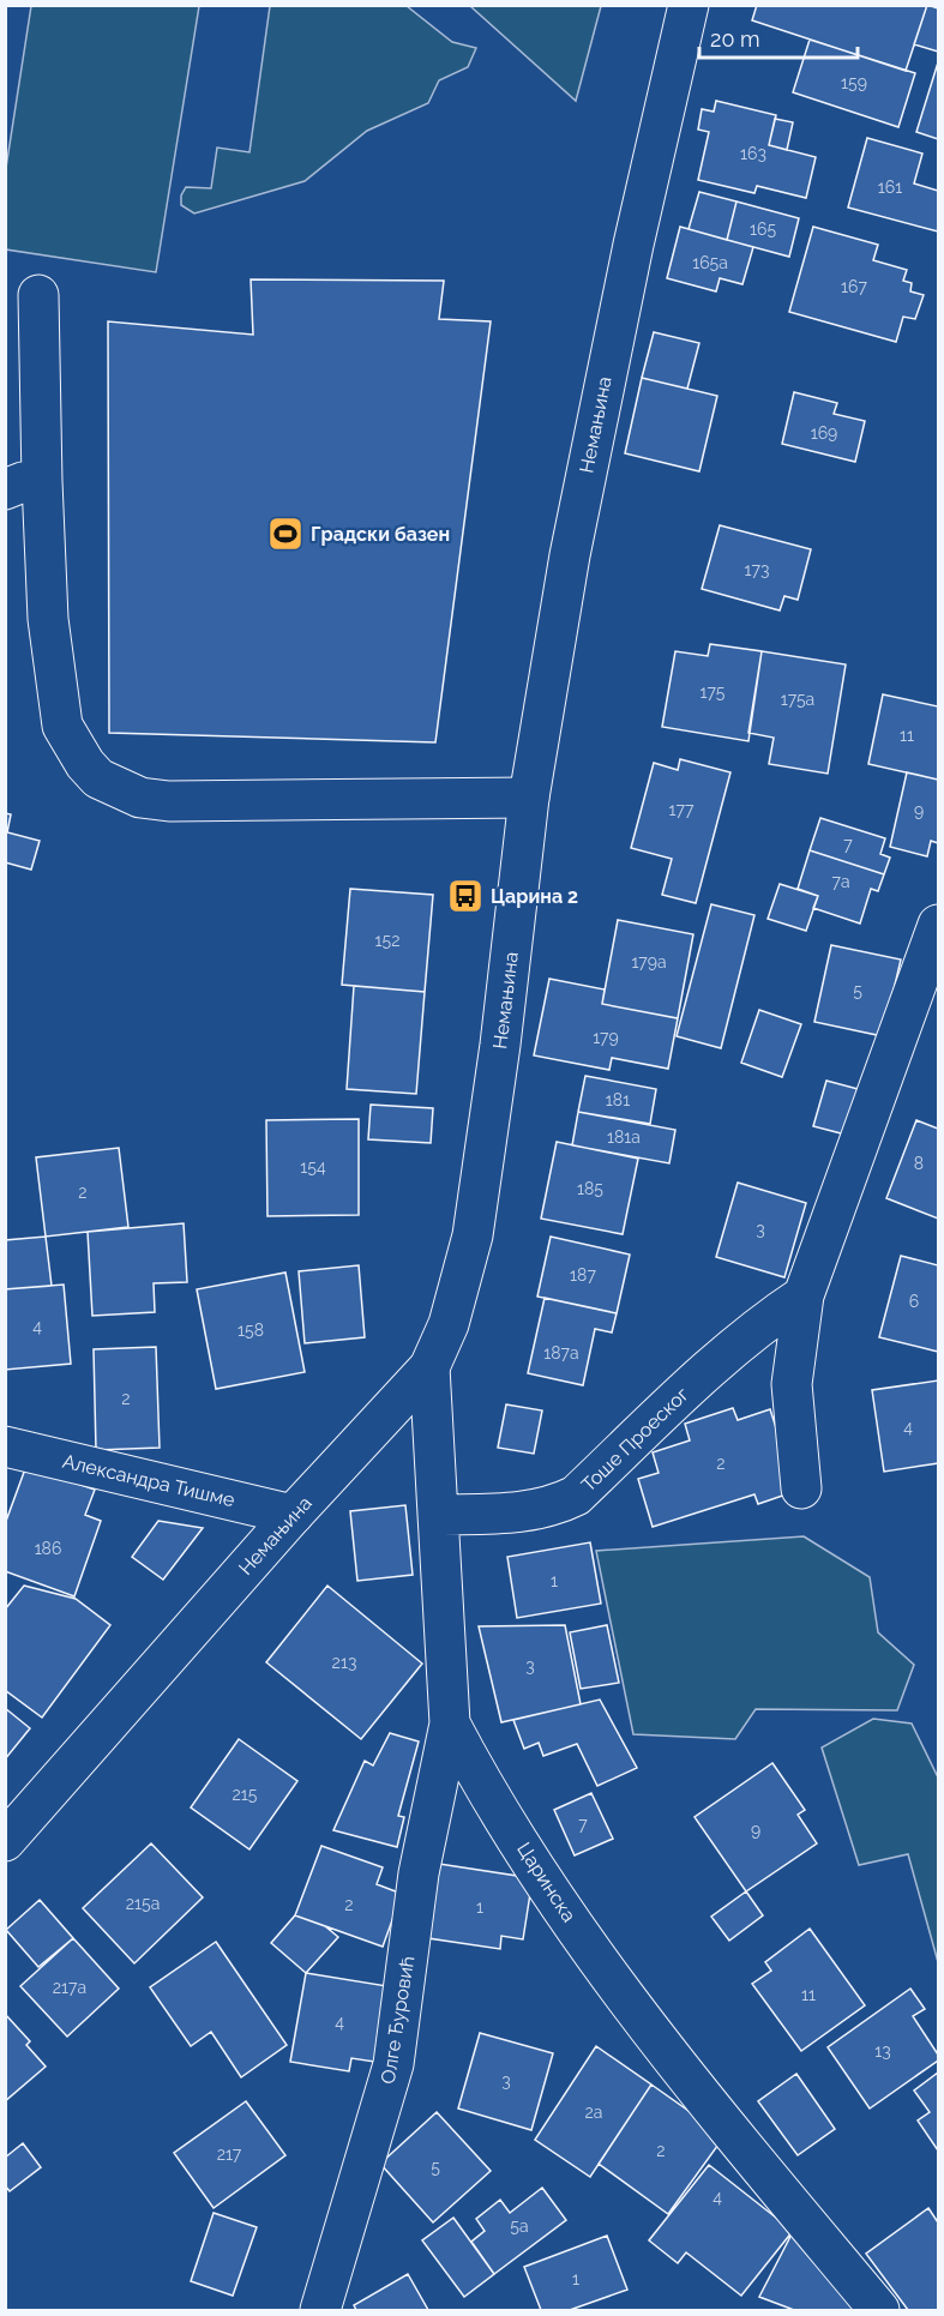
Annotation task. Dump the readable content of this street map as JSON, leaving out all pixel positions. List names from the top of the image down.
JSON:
{
  "streets": {
    "street": [
      "Немањина",
      "Тоше Проеског",
      "Александра Тишме",
      "Царинска",
      "Олге Ђуровић"
    ]
  },
  "crossings": [
    ["Немањина", "Александра Тишме"],
    ["Немањина", "Царинска"],
    ["Тоше Проеског", "Царинска"],
    ["Царинска", "Олге Ђуровић"]
  ],
  "places": {
    "sports": ["Градски базен"],
    "bus stop": ["Царина 2"]
  },
  "house_numbers": [
    "159",
    "163",
    "161",
    "165",
    "165a",
    "167",
    "169",
    "173",
    "175",
    "175a",
    "11",
    "177",
    "9",
    "7",
    "7a",
    "152",
    "179a",
    "5",
    "179",
    "181",
    "181a",
    "8",
    "154",
    "185",
    "2",
    "3",
    "187",
    "6",
    "4",
    "158",
    "187a",
    "2",
    "4",
    "2",
    "186",
    "1",
    "213",
    "3",
    "215",
    "7",
    "9",
    "215a",
    "2",
    "1",
    "217a",
    "11",
    "4",
    "13",
    "3",
    "2a",
    "2",
    "217",
    "5",
    "4",
    "5a",
    "1"
  ],
  "scale_bar": "20 m"
}
